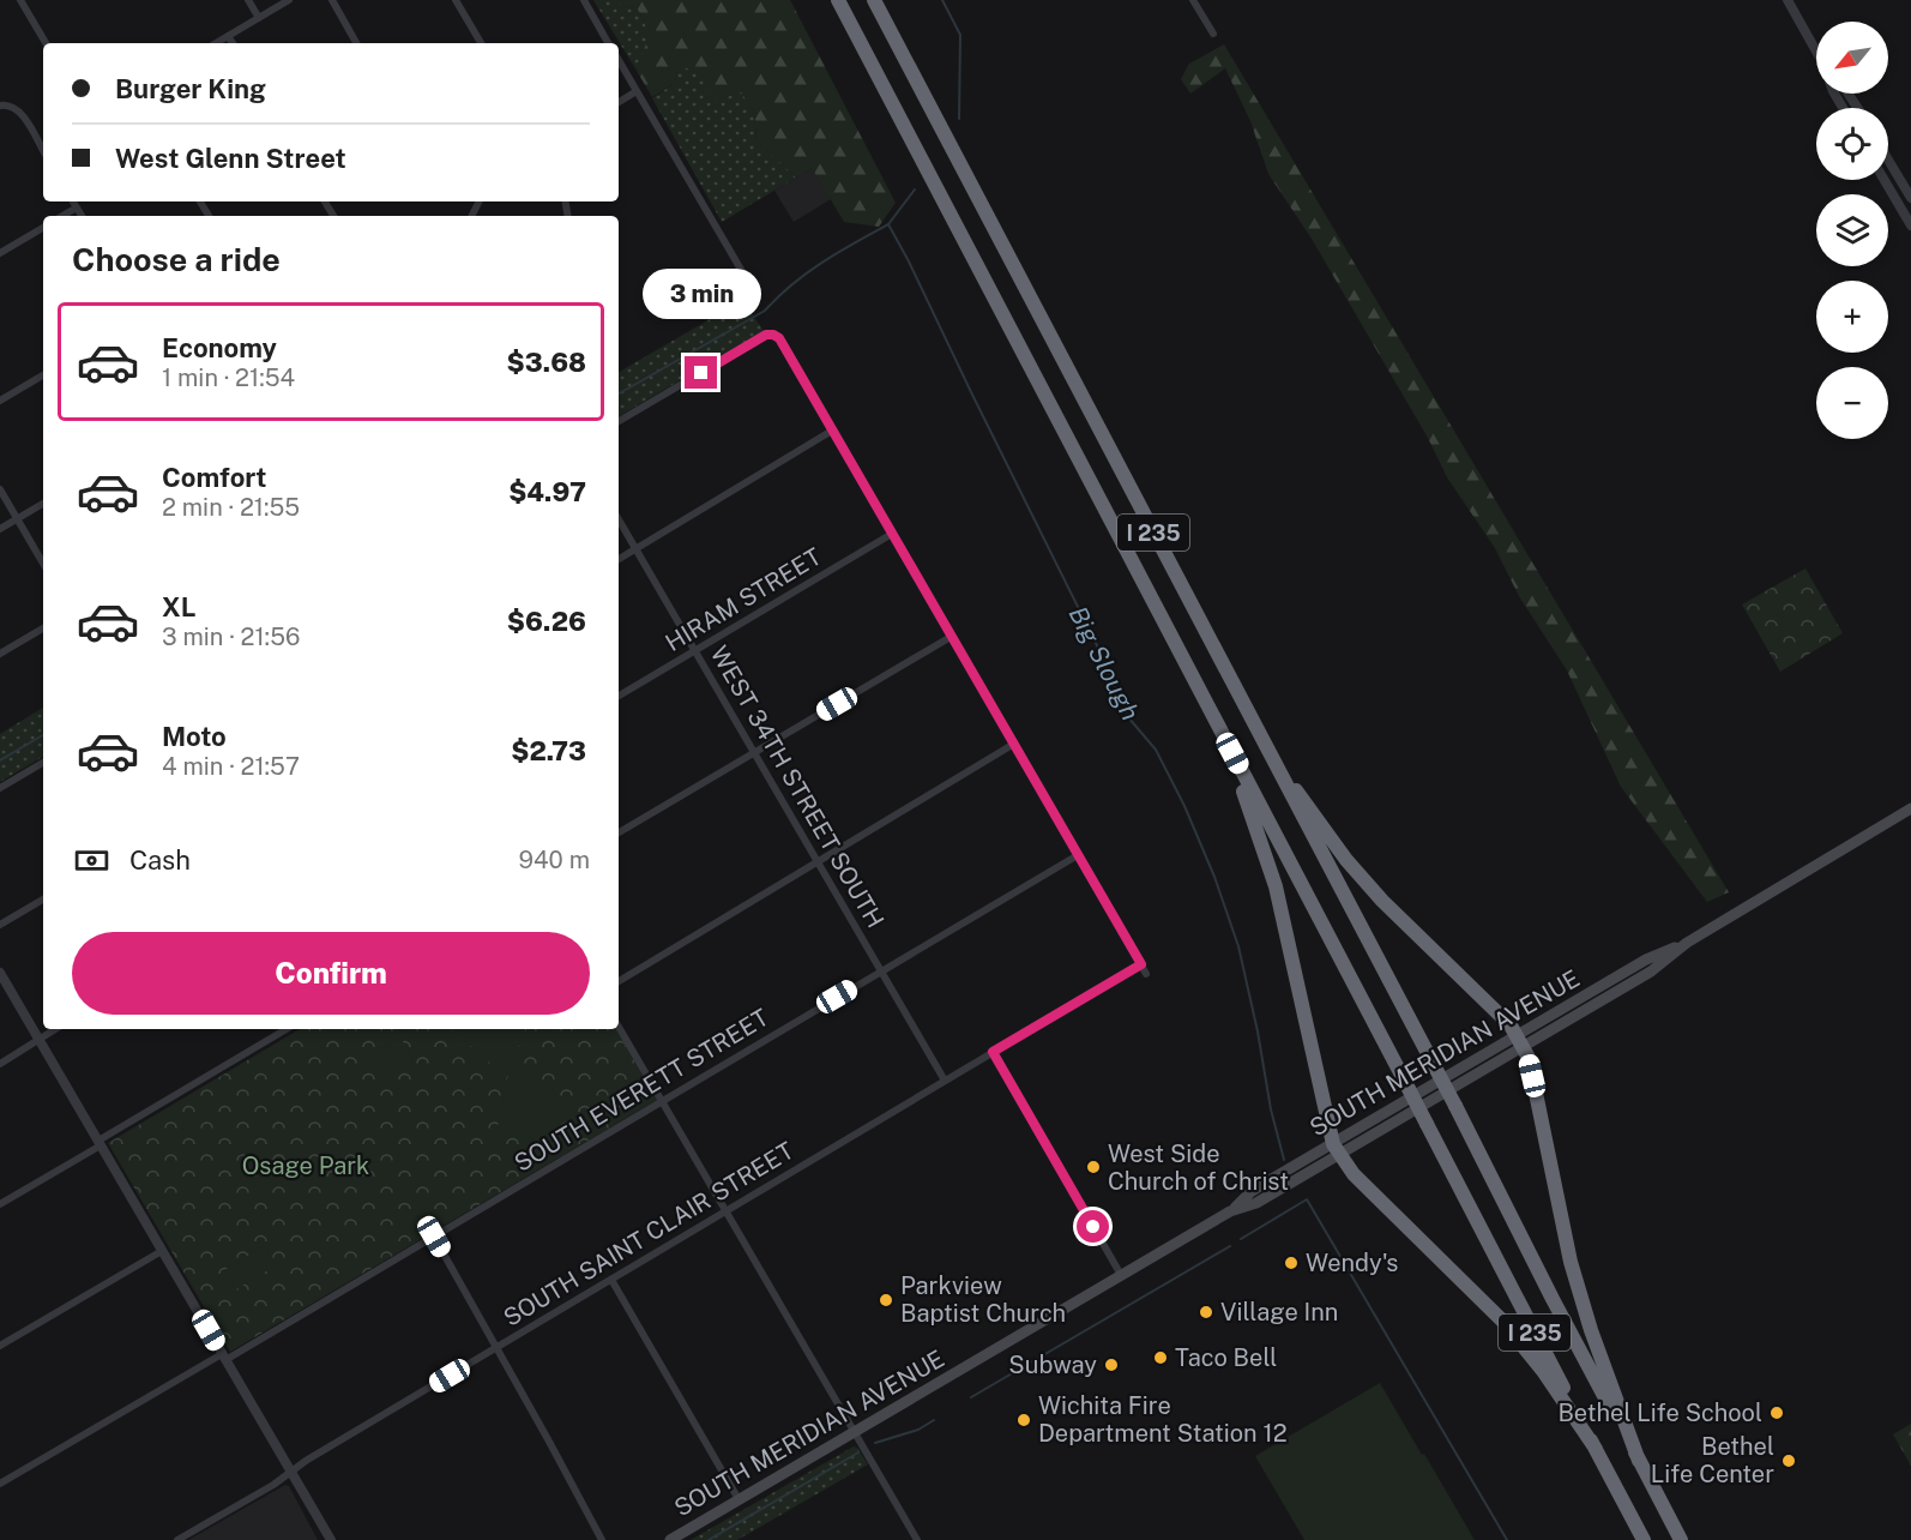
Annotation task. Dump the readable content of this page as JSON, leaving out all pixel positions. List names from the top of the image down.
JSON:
{
  "streets": {
    "highway": ["I 235"],
    "main road": ["SOUTH MERIDIAN AVENUE"],
    "street": [
      "HIRAM STREET",
      "WEST 34TH STREET SOUTH",
      "SOUTH EVERETT STREET",
      "SOUTH SAINT CLAIR STREET"
    ]
  },
  "crossings": [
    ["HIRAM STREET", "WEST 34TH STREET SOUTH"],
    ["WEST 34TH STREET SOUTH", "SOUTH EVERETT STREET"],
    ["WEST 34TH STREET SOUTH", "SOUTH SAINT CLAIR STREET"]
  ],
  "water": ["Big Slough"],
  "parks": ["Osage Park"],
  "places": [
    "West Side Church of Christ",
    "Wendy's",
    "Parkview Baptist Church",
    "Village Inn",
    "Taco Bell",
    "Subway",
    "Bethel Life School",
    "Wichita Fire Department Station 12",
    "Bethel Life Center"
  ],
  "north": "bottom left",
  "page": {
    "map_buttons": ["+", "−"],
    "banner": ["Burger King", "West Glenn Street"],
    "heading": "Choose a ride",
    "bubble": "3 min",
    "list": [
      {
        "name": "Economy",
        "note": "1 min · 21:54",
        "value": "$3.68"
      },
      {
        "name": "Comfort",
        "note": "2 min · 21:55",
        "value": "$4.97"
      },
      {
        "name": "XL",
        "note": "3 min · 21:56",
        "value": "$6.26"
      },
      {
        "name": "Moto",
        "note": "4 min · 21:57",
        "value": "$2.73"
      }
    ],
    "pay": ["Cash", "940 m"],
    "buttons": "Confirm"
  }
}
